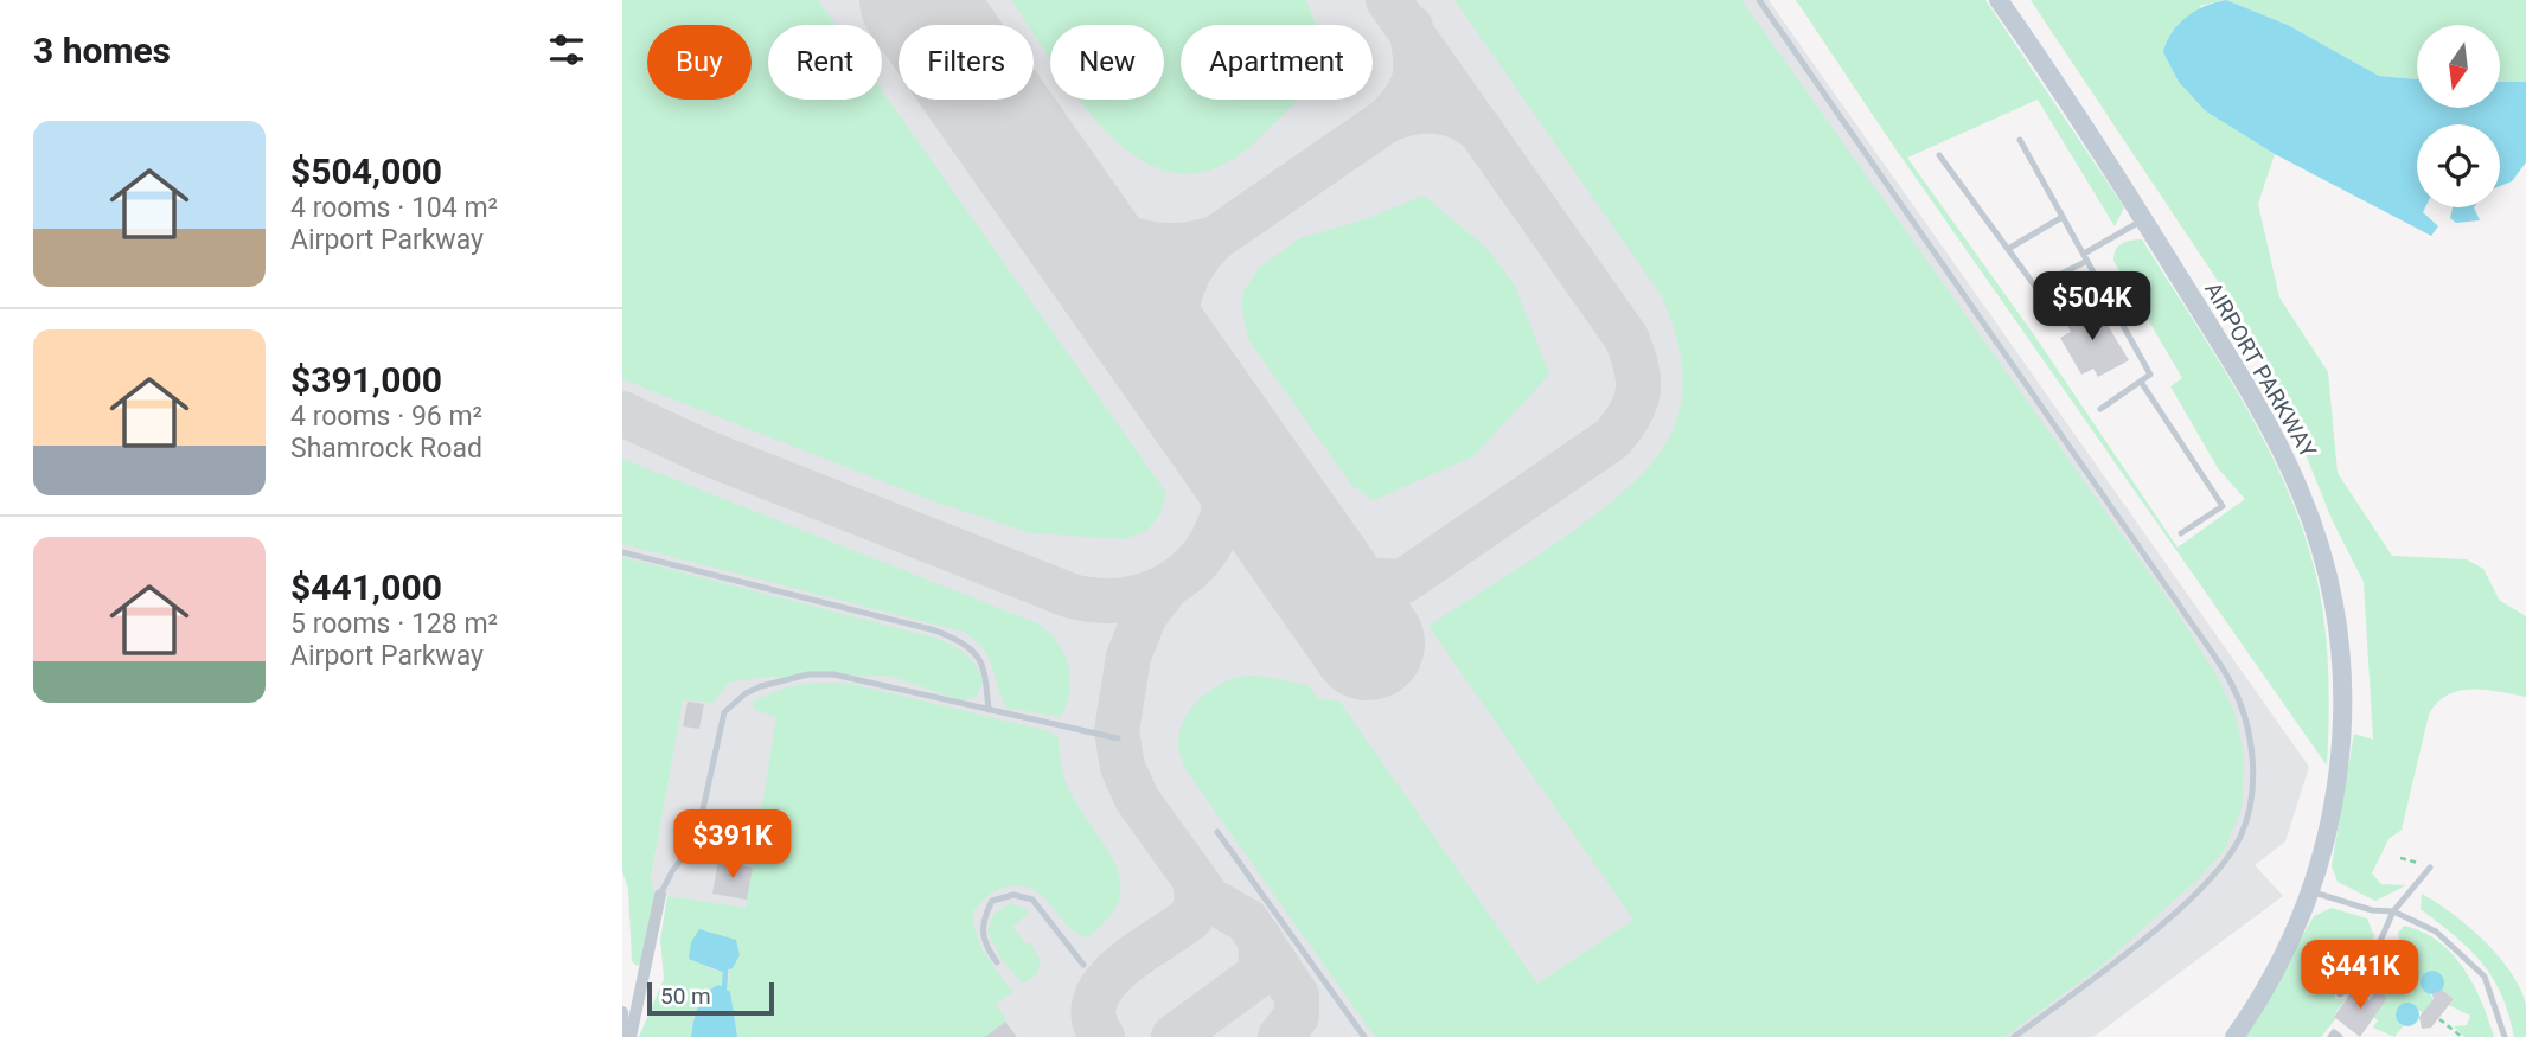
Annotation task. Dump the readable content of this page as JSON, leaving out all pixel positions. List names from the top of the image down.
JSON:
{
  "streets": {
    "main road": ["AIRPORT PARKWAY"]
  },
  "scale_bar": "50 m",
  "north": "bottom",
  "page": {
    "heading": "3 homes",
    "chip": [
      "Buy",
      "Rent",
      "Filters",
      "New",
      "Apartment"
    ],
    "list": [
      {
        "name": "$504,000",
        "note": "4 rooms · 104 m² · Airport Parkway"
      },
      {
        "name": "$391,000",
        "note": "4 rooms · 96 m² · Shamrock Road"
      },
      {
        "name": "$441,000",
        "note": "5 rooms · 128 m² · Airport Parkway"
      }
    ],
    "price": ["$504K", "$391K", "$441K"],
    "scale": "50 m"
  }
}
